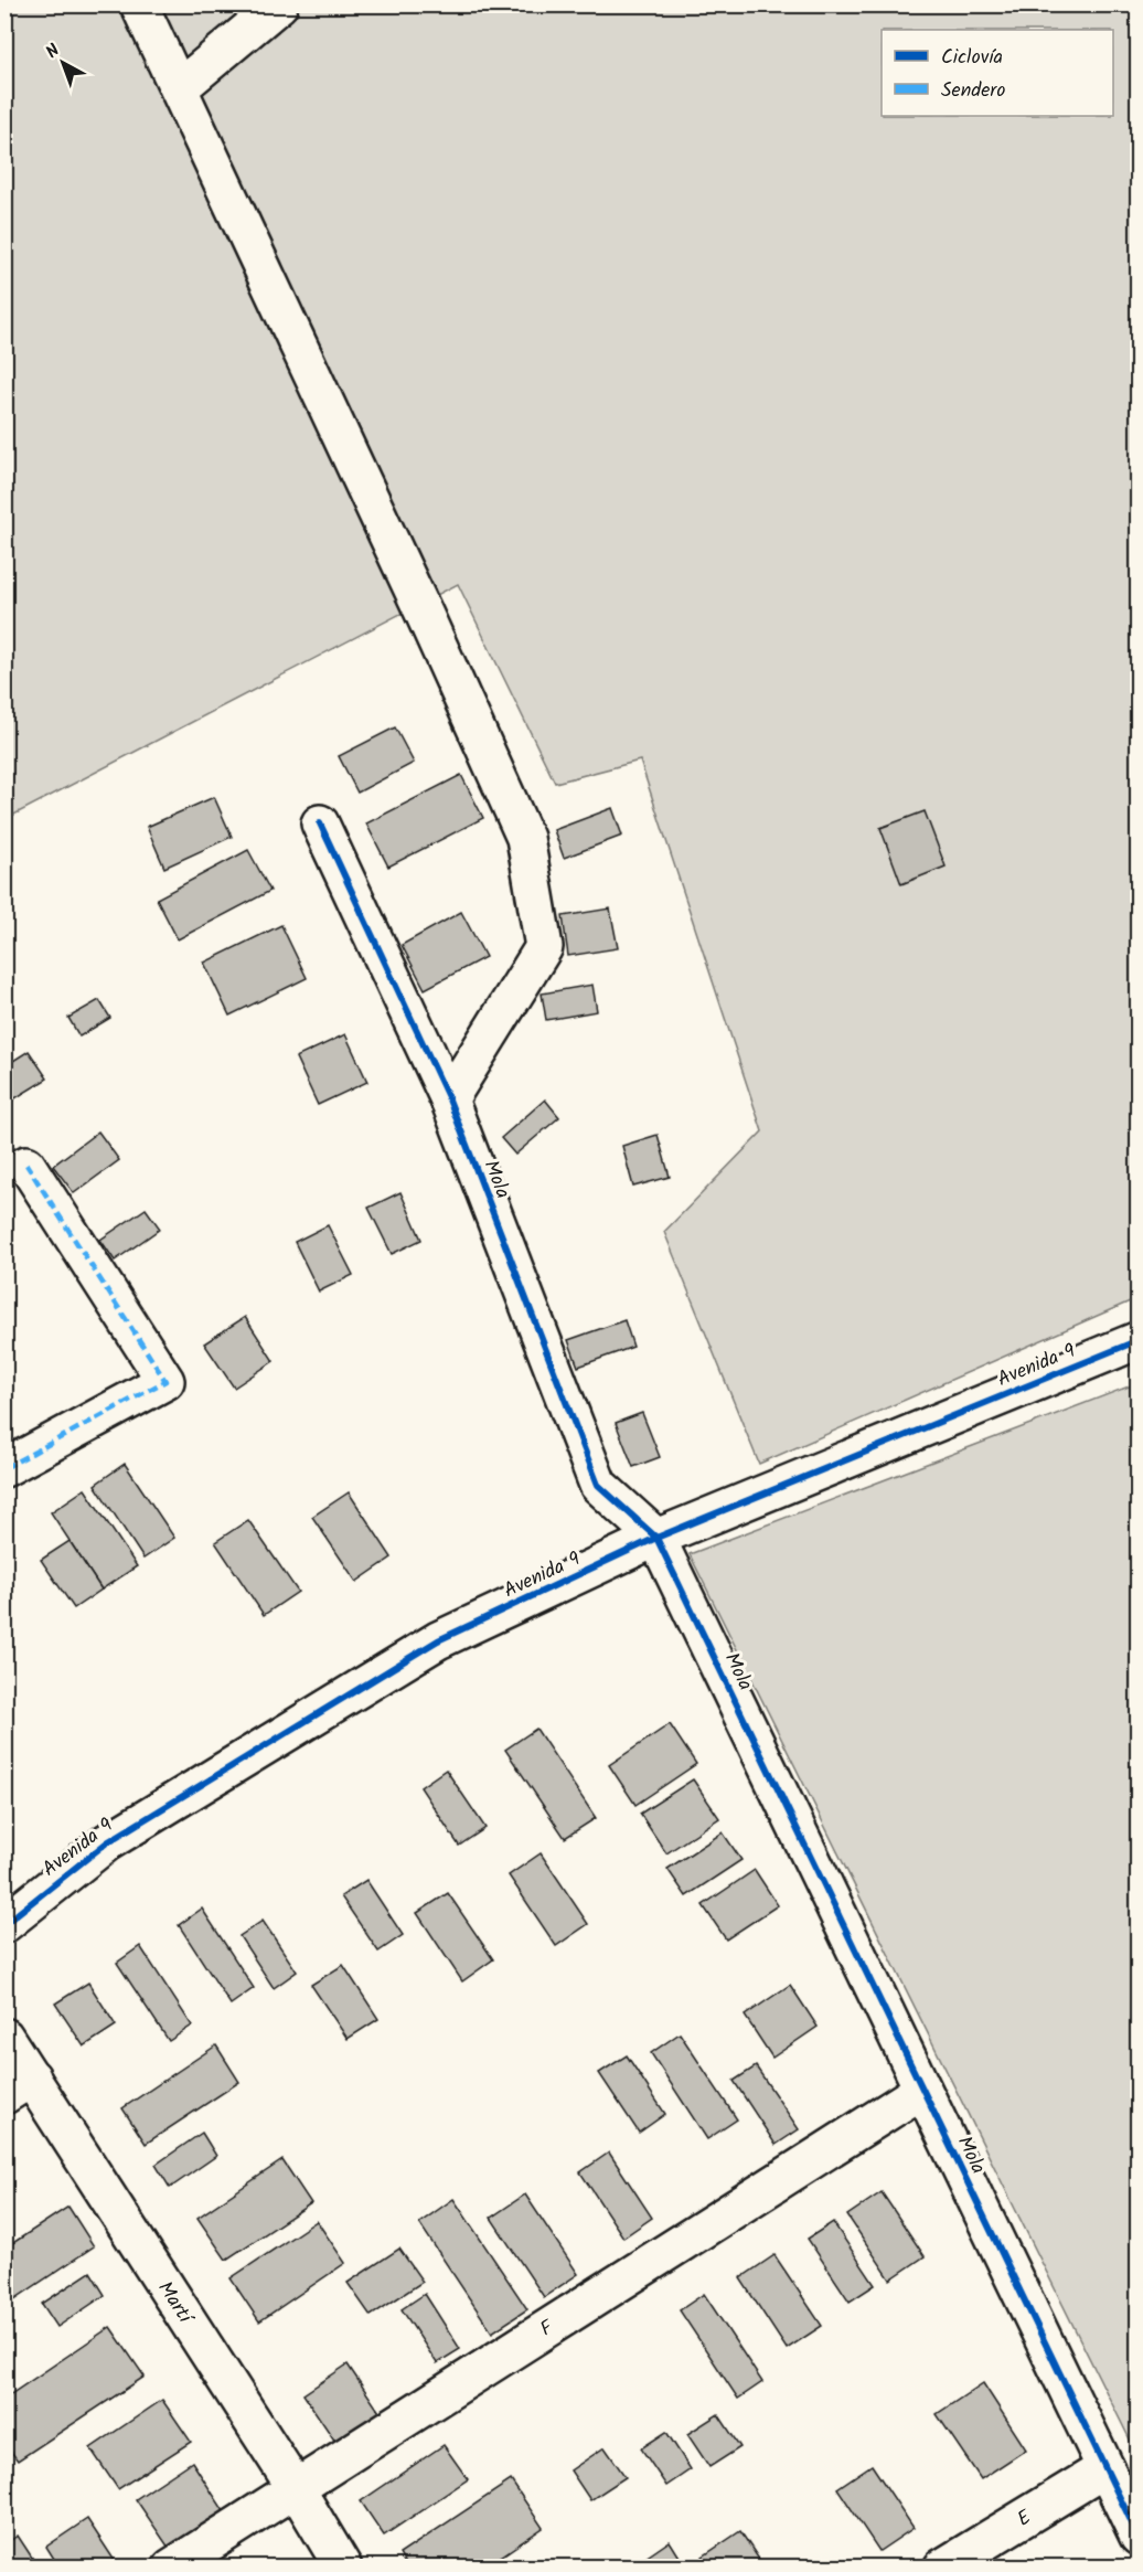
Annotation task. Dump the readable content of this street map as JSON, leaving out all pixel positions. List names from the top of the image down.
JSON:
{
  "streets": {
    "street": [
      "Mola",
      "Avenida 9",
      "Martí",
      "F",
      "E"
    ]
  },
  "crossings": [
    ["Mola", "Avenida 9"],
    ["Mola", "F"],
    ["Mola", "E"],
    ["Martí", "F"]
  ],
  "legend": ["Ciclovía", "Sendero"],
  "north": "top left"
}
